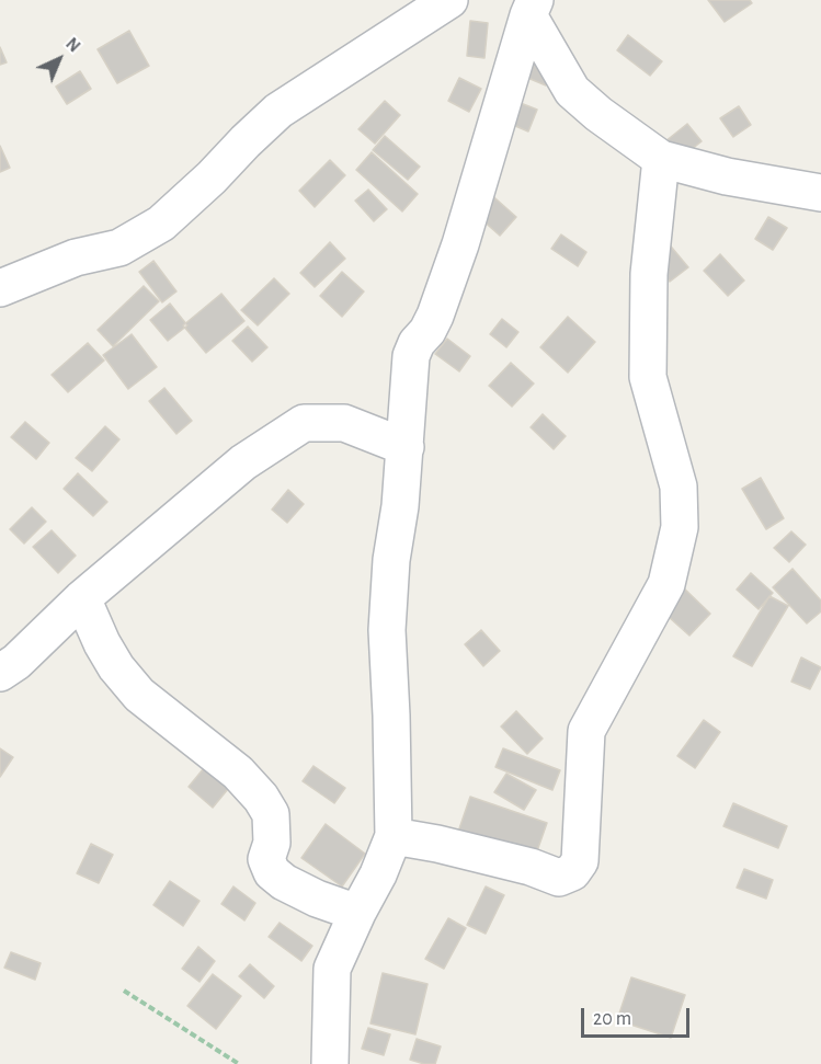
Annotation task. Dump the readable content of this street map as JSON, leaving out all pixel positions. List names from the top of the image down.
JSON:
{
  "scale_bar": "20 m",
  "north": "top right"
}
